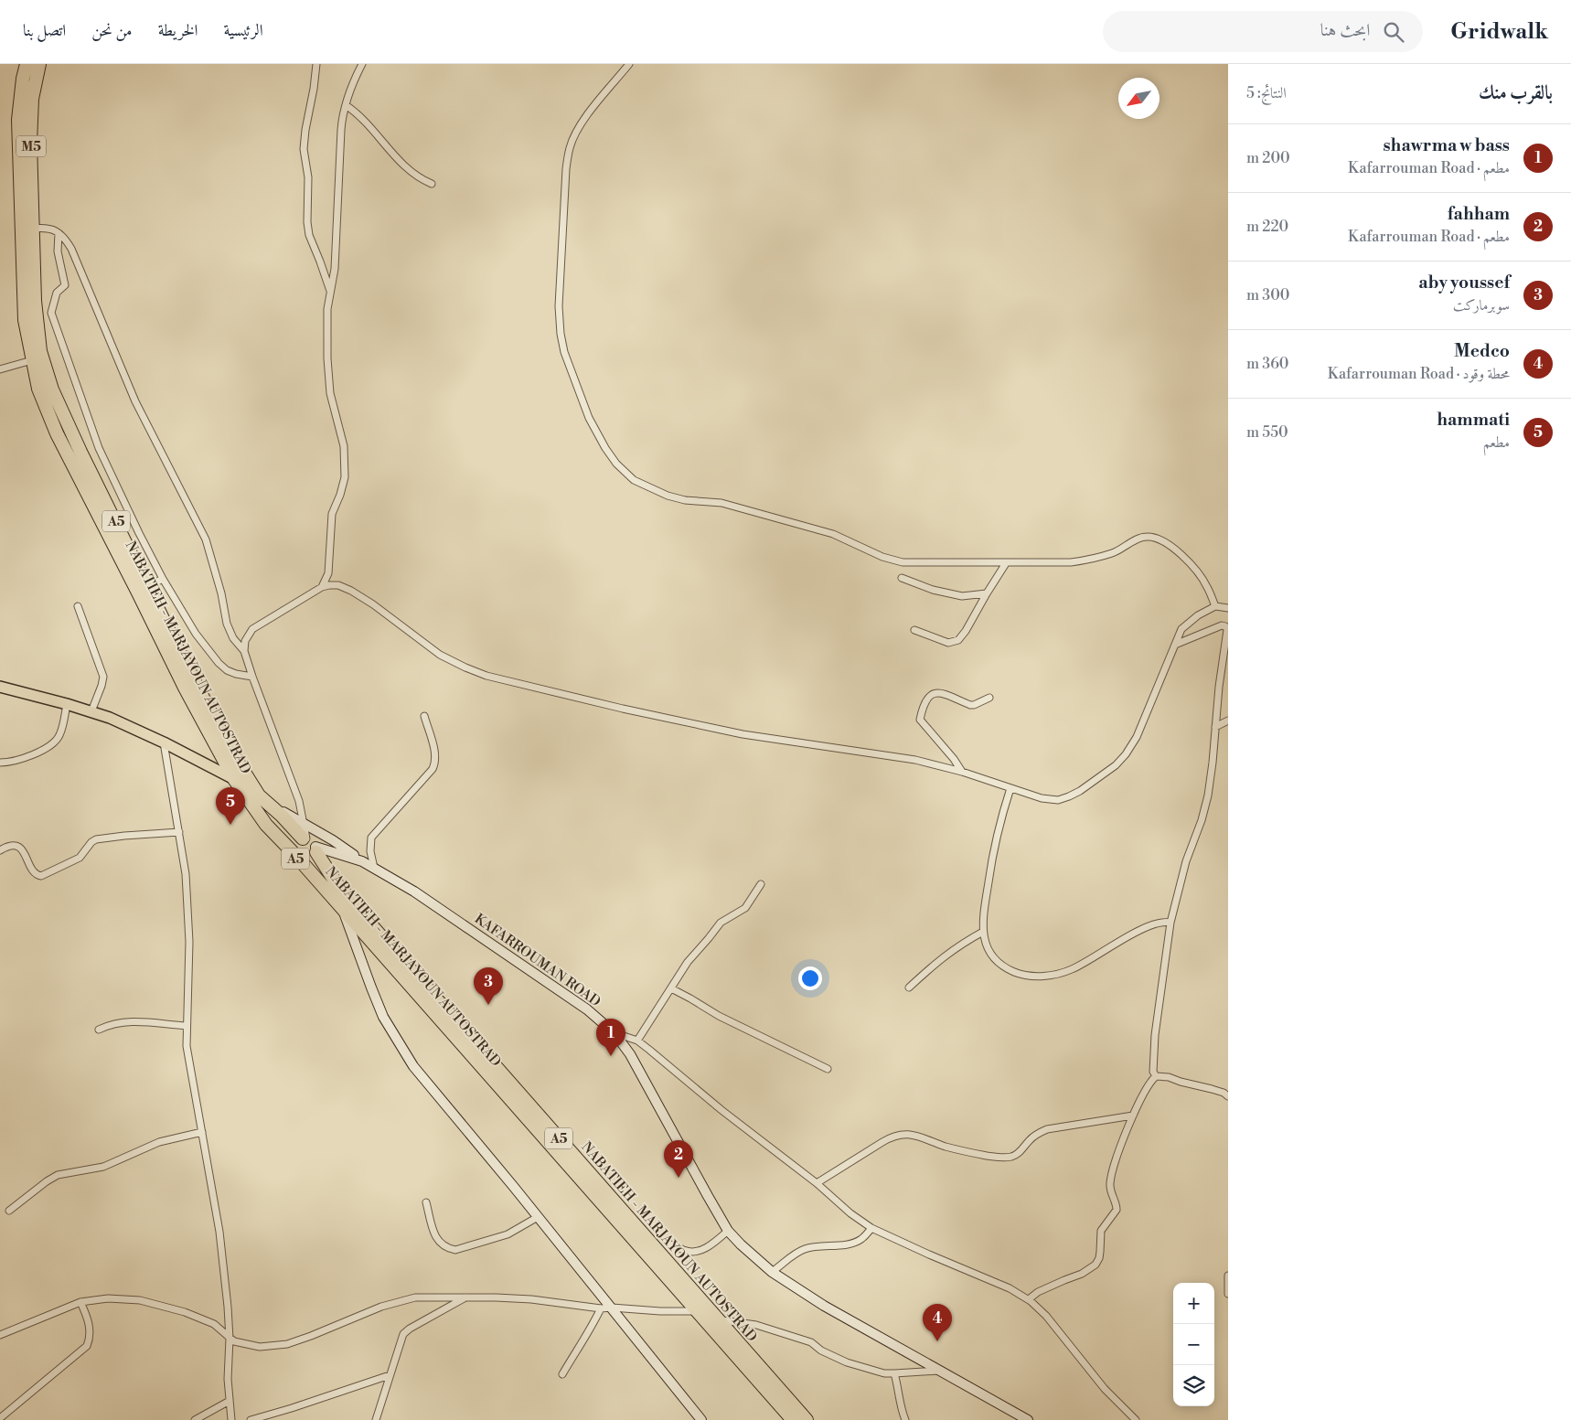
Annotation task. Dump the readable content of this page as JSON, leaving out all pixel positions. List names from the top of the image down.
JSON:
{
  "streets": {
    "highway": ["M5", "A5", "NABATIEH - MARJAYOUN AUTOSTRAD"],
    "main road": ["KAFARROUMAN ROAD"]
  },
  "crossings": [
    ["A5", "NABATIEH - MARJAYOUN AUTOSTRAD"],
    ["A5", "KAFARROUMAN ROAD"],
    ["NABATIEH - MARJAYOUN AUTOSTRAD", "KAFARROUMAN ROAD"]
  ],
  "north": "bottom left",
  "page": {
    "header": "Gridwalk",
    "search": "ابحث هنا",
    "nav": [
      "الرئيسية",
      "الخريطة",
      "من نحن",
      "اتصل بنا"
    ],
    "heading": ["بالقرب منك", "النتائج: 5"],
    "list": [
      {
        "mark": "1",
        "name": "shawrma w bass",
        "note": "مطعم · Kafarrouman Road",
        "value": "200 m"
      },
      {
        "mark": "2",
        "name": "fahham",
        "note": "مطعم · Kafarrouman Road",
        "value": "220 m"
      },
      {
        "mark": "3",
        "name": "aby youssef",
        "note": "سوبرماركت",
        "value": "300 m"
      },
      {
        "mark": "4",
        "name": "Medco",
        "note": "محطة وقود · Kafarrouman Road",
        "value": "360 m"
      },
      {
        "mark": "5",
        "name": "hammati",
        "note": "مطعم",
        "value": "550 m"
      }
    ],
    "pins": [
      "5",
      "3",
      "1",
      "2",
      "4"
    ],
    "map_buttons": ["+", "−"]
  }
}
